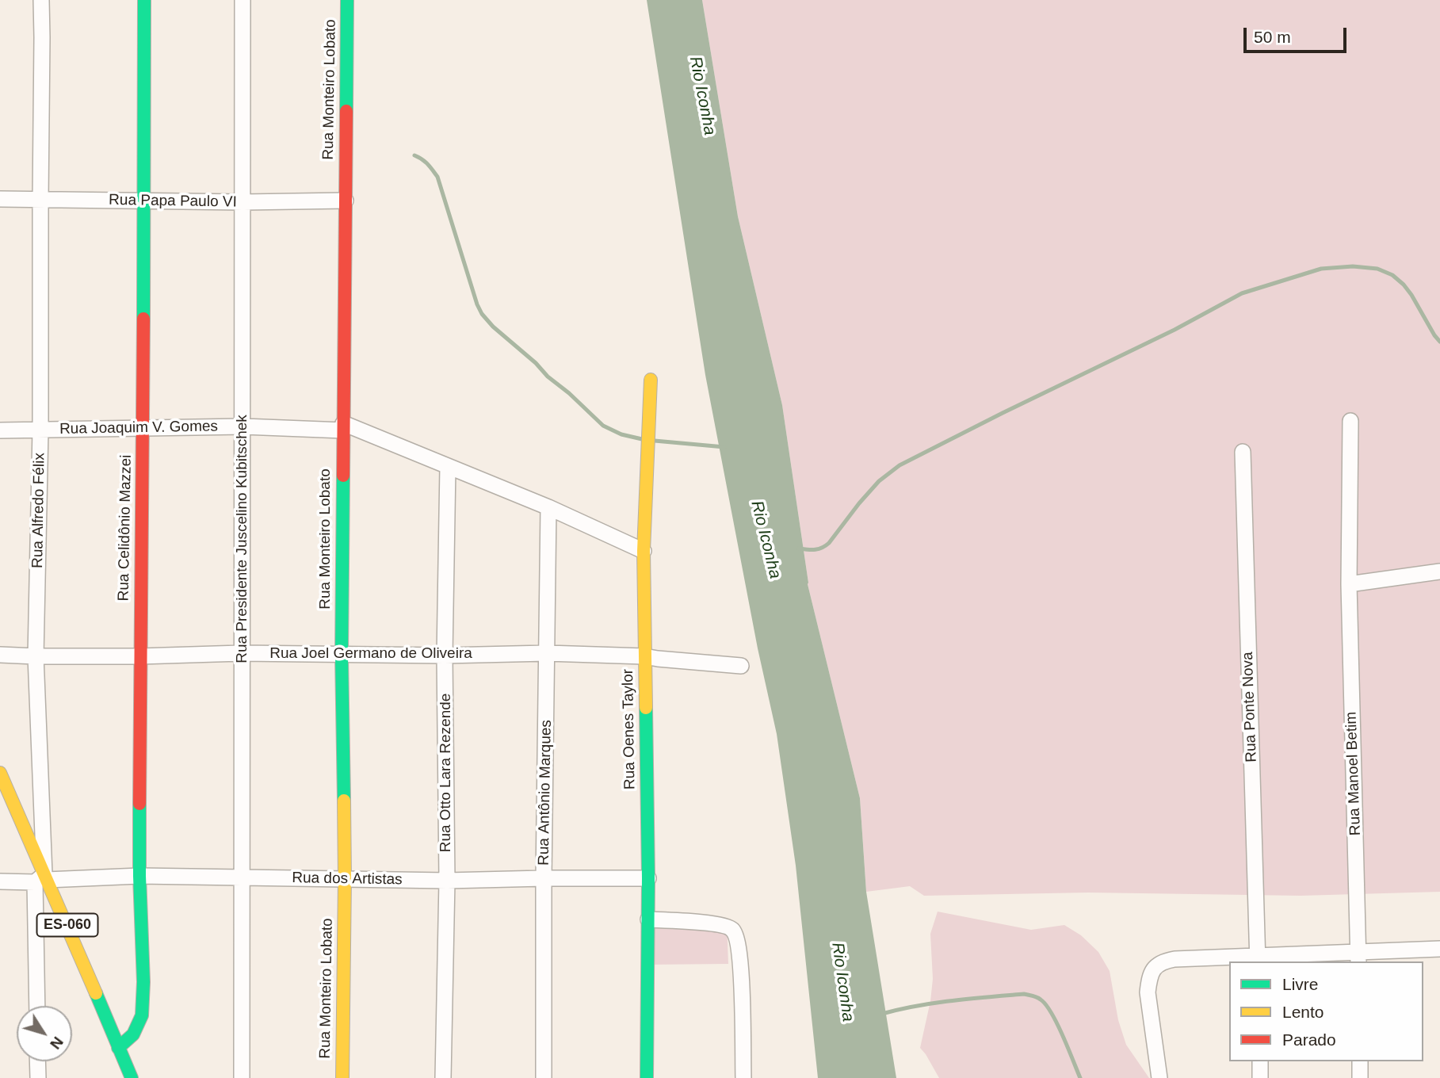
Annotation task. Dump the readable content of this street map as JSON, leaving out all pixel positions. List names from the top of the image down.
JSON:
{
  "streets": {
    "street": [
      "Rua Monteiro Lobato",
      "Rua Papa Paulo VI",
      "Rua Joaquim V. Gomes",
      "Rua Alfredo Félix",
      "Rua Celidônio Mazzei",
      "Rua Presidente Juscelino Kubitschek",
      "Rua Joel Germano de Oliveira",
      "Rua Ponte Nova",
      "Rua Oenes Taylor",
      "Rua Otto Lara Rezende",
      "Rua Manoel Betim",
      "Rua Antônio Marques",
      "Rua dos Artistas",
      "ES-060"
    ]
  },
  "crossings": [
    ["Rua Monteiro Lobato", "Rua Papa Paulo VI"],
    ["Rua Monteiro Lobato", "Rua Joaquim V. Gomes"],
    ["Rua Monteiro Lobato", "Rua Joel Germano de Oliveira"],
    ["Rua Monteiro Lobato", "Rua dos Artistas"],
    ["Rua Papa Paulo VI", "Rua Alfredo Félix"],
    ["Rua Papa Paulo VI", "Rua Celidônio Mazzei"],
    ["Rua Papa Paulo VI", "Rua Presidente Juscelino Kubitschek"],
    ["Rua Joaquim V. Gomes", "Rua Alfredo Félix"],
    ["Rua Joaquim V. Gomes", "Rua Celidônio Mazzei"],
    ["Rua Joaquim V. Gomes", "Rua Presidente Juscelino Kubitschek"],
    ["Rua Joaquim V. Gomes", "Rua Oenes Taylor"],
    ["Rua Joaquim V. Gomes", "Rua Otto Lara Rezende"],
    ["Rua Joaquim V. Gomes", "Rua Antônio Marques"],
    ["Rua Alfredo Félix", "Rua Joel Germano de Oliveira"],
    ["Rua Alfredo Félix", "Rua dos Artistas"],
    ["Rua Alfredo Félix", "ES-060"],
    ["Rua Celidônio Mazzei", "Rua Joel Germano de Oliveira"],
    ["Rua Celidônio Mazzei", "Rua dos Artistas"],
    ["Rua Celidônio Mazzei", "ES-060"],
    ["Rua Presidente Juscelino Kubitschek", "Rua Joel Germano de Oliveira"],
    ["Rua Presidente Juscelino Kubitschek", "Rua dos Artistas"],
    ["Rua Joel Germano de Oliveira", "Rua Oenes Taylor"],
    ["Rua Joel Germano de Oliveira", "Rua Otto Lara Rezende"],
    ["Rua Joel Germano de Oliveira", "Rua Antônio Marques"],
    ["Rua Oenes Taylor", "Rua dos Artistas"],
    ["Rua Otto Lara Rezende", "Rua dos Artistas"],
    ["Rua Antônio Marques", "Rua dos Artistas"],
    ["Rua dos Artistas", "ES-060"]
  ],
  "water": ["Rio Iconha"],
  "legend": ["Livre", "Lento", "Parado"],
  "scale_bar": "50 m",
  "north": "bottom right"
}
